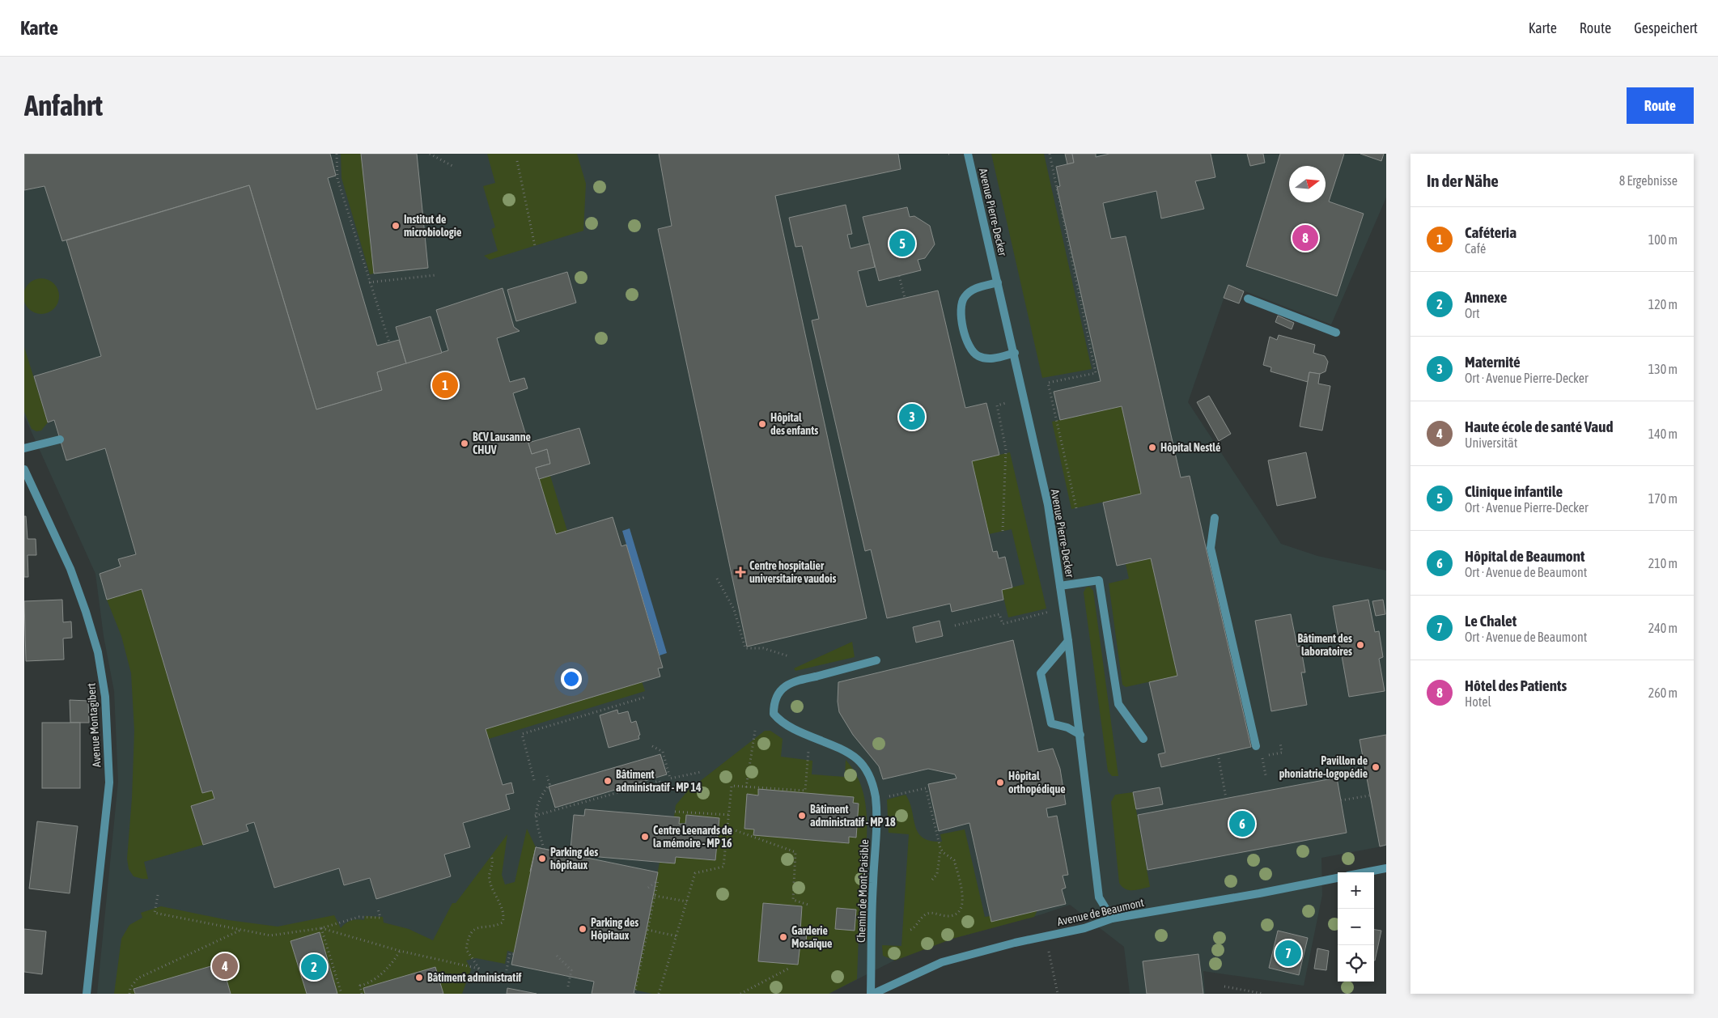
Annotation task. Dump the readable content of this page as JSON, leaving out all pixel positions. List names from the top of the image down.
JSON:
{
  "streets": {
    "street": [
      "Avenue Pierre-Decker",
      "Avenue Montagibert",
      "Chemin de Mont-Paisible",
      "Avenue de Beaumont"
    ]
  },
  "crossings": [
    ["Avenue Pierre-Decker", "Avenue de Beaumont"],
    ["Chemin de Mont-Paisible", "Avenue de Beaumont"]
  ],
  "places": {
    "other": [
      "Institut de microbiologie",
      "Hôpital des enfants",
      "BCV Lausanne CHUV",
      "Hôpital Nestlé",
      "Bâtiment des laboratoires",
      "Pavillon de phoniatrie-logopédie",
      "Bâtiment administratif - MP 14",
      "Hôpital orthopédique",
      "Bâtiment administratif - MP 18",
      "Centre Leenards de la mémoire - MP 16",
      "Parking des hôpitaux",
      "Parking des Hôpitaux",
      "Garderie Mosaïque",
      "Bâtiment administratif"
    ],
    "health": ["Centre hospitalier universitaire vaudois"]
  },
  "north": "right",
  "page": {
    "header": "Karte",
    "nav": ["Karte", "Route", "Gespeichert"],
    "buttons": "Route",
    "title": "Anfahrt",
    "heading": ["In der Nähe", "8 Ergebnisse"],
    "list": [
      {
        "mark": "1",
        "name": "Caféteria",
        "note": "Café",
        "value": "100 m"
      },
      {
        "mark": "2",
        "name": "Annexe",
        "note": "Ort",
        "value": "120 m"
      },
      {
        "mark": "3",
        "name": "Maternité",
        "note": "Ort · Avenue Pierre-Decker",
        "value": "130 m"
      },
      {
        "mark": "4",
        "name": "Haute école de santé Vaud",
        "note": "Universität",
        "value": "140 m"
      },
      {
        "mark": "5",
        "name": "Clinique infantile",
        "note": "Ort · Avenue Pierre-Decker",
        "value": "170 m"
      },
      {
        "mark": "6",
        "name": "Hôpital de Beaumont",
        "note": "Ort · Avenue de Beaumont",
        "value": "210 m"
      },
      {
        "mark": "7",
        "name": "Le Chalet",
        "note": "Ort · Avenue de Beaumont",
        "value": "240 m"
      },
      {
        "mark": "8",
        "name": "Hôtel des Patients",
        "note": "Hotel",
        "value": "260 m"
      }
    ],
    "pins": [
      "8",
      "5",
      "1",
      "3",
      "6",
      "7",
      "4",
      "2"
    ],
    "map_buttons": ["+", "−"]
  }
}
